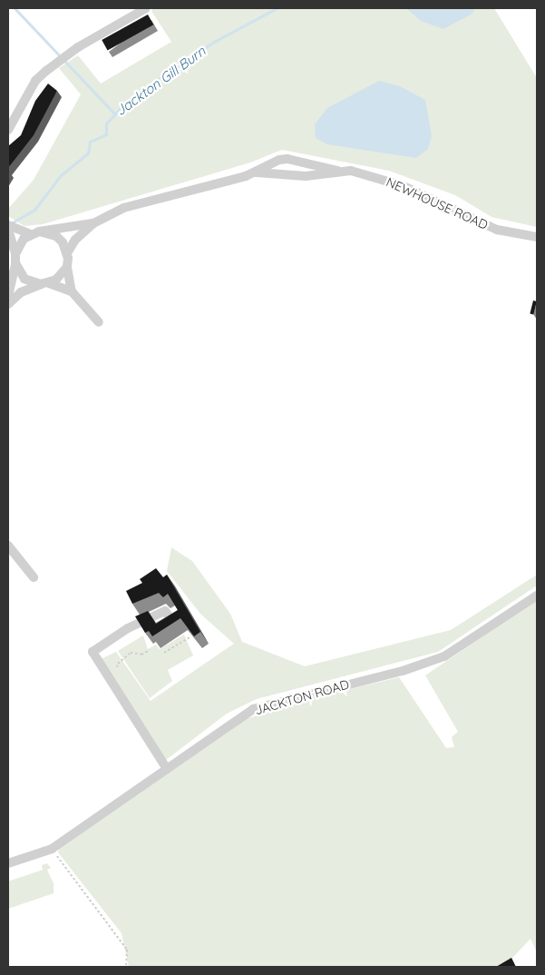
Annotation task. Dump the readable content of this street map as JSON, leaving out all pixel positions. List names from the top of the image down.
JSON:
{
  "streets": {
    "street": ["NEWHOUSE ROAD", "JACKTON ROAD"]
  },
  "water": ["Jackton Gill Burn"]
}
